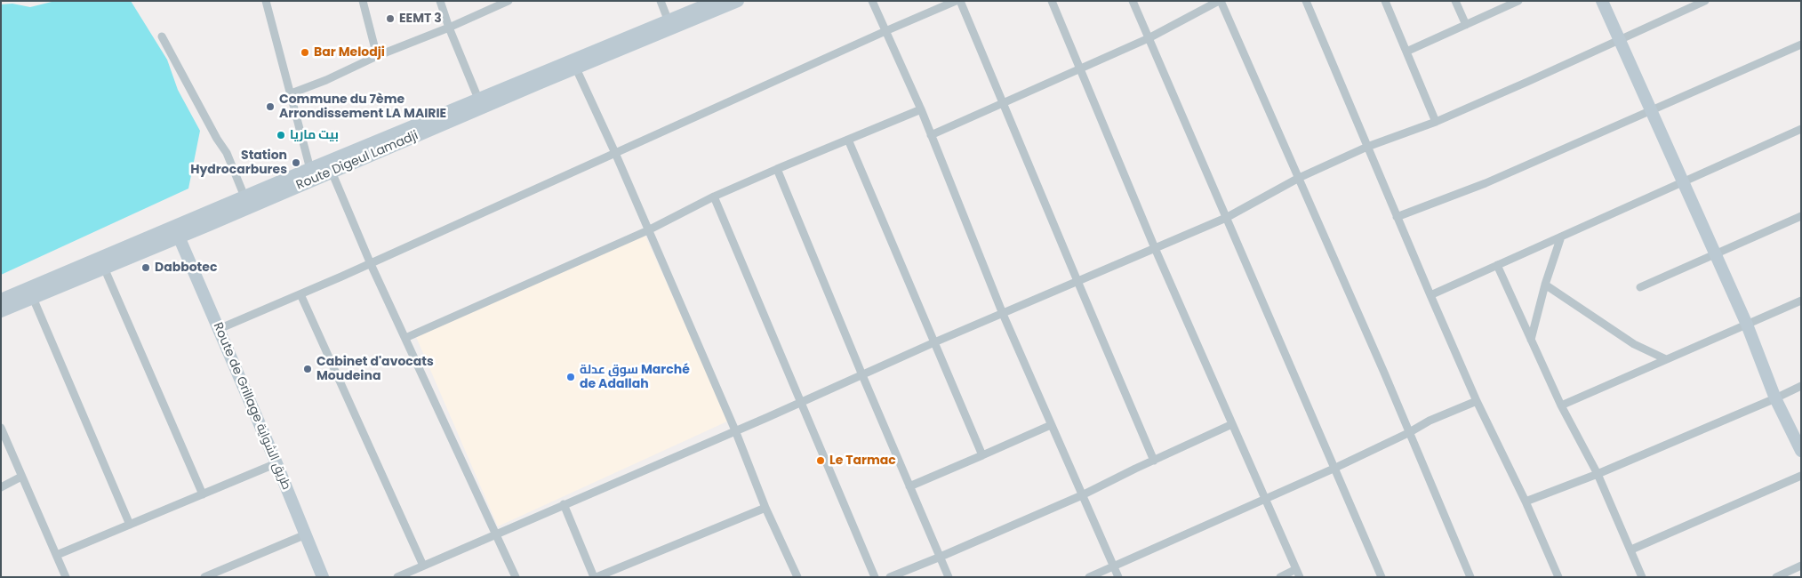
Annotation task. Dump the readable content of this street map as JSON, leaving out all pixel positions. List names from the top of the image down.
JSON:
{
  "streets": {
    "main road": ["Route Digeul Lamadji", "Route de Grillage طريق الشواية"]
  },
  "crossings": [
    ["Route Digeul Lamadji", "Route de Grillage طريق الشواية"]
  ],
  "places": [
    "EEMT 3",
    "Bar Melodji",
    "Commune du 7ème Arrondissement LA MAIRIE",
    "بيت ماريا",
    "Station Hydrocarbures",
    "Dabbotec",
    "Cabinet d'avocats Moudeina",
    "سوق عدلة Marché de Adallah",
    "Le Tarmac"
  ]
}
